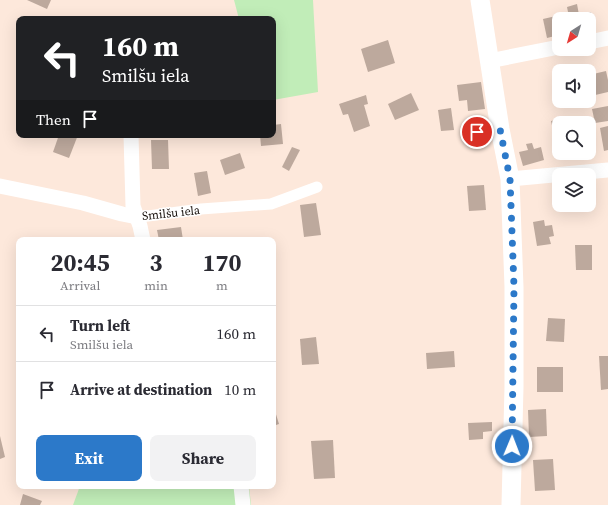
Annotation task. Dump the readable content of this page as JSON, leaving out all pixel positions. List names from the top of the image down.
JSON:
{
  "streets": {
    "street": ["Smilšu iela"]
  },
  "north": "bottom left",
  "page": {
    "turn": ["160 m", "Smilšu iela"],
    "then": "Then",
    "eta": [
      "20:45",
      "Arrival",
      "3",
      "min",
      "170",
      "m"
    ],
    "list": [
      {
        "name": "Turn left",
        "note": "Smilšu iela",
        "value": "160 m"
      },
      {
        "name": "Arrive at destination",
        "value": "10 m"
      }
    ],
    "buttons": ["Exit", "Share"]
  }
}
